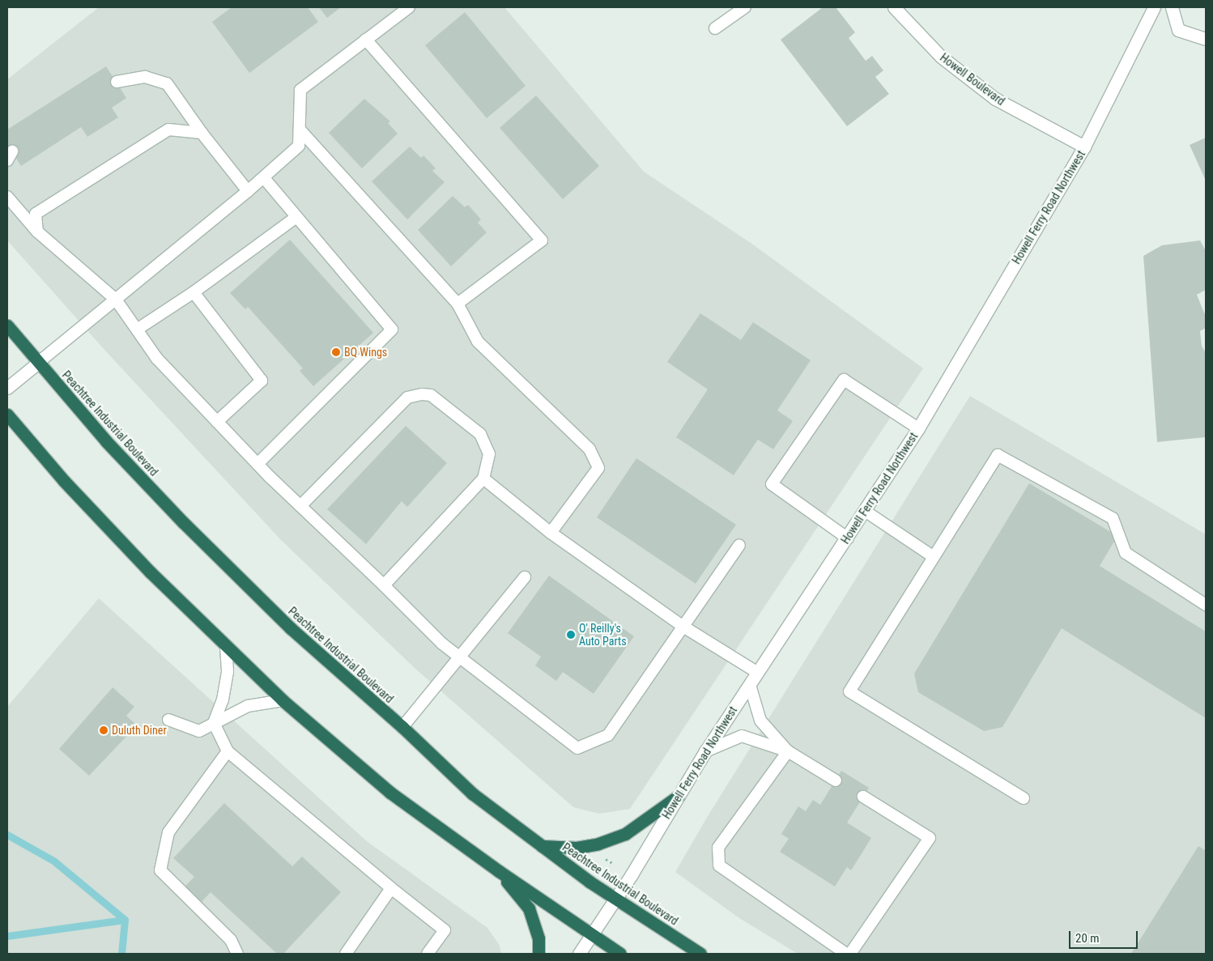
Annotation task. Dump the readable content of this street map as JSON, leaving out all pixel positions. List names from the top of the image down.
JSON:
{
  "streets": {
    "highway": ["Peachtree Industrial Boulevard"],
    "street": ["Howell Boulevard", "Howell Ferry Road Northwest"]
  },
  "crossings": [
    ["Howell Boulevard", "Howell Ferry Road Northwest"],
    ["Howell Ferry Road Northwest", "Peachtree Industrial Boulevard"]
  ],
  "places": ["BQ Wings", "O' Reilly's Auto Parts", "Duluth Diner"],
  "scale_bar": "20 m"
}
